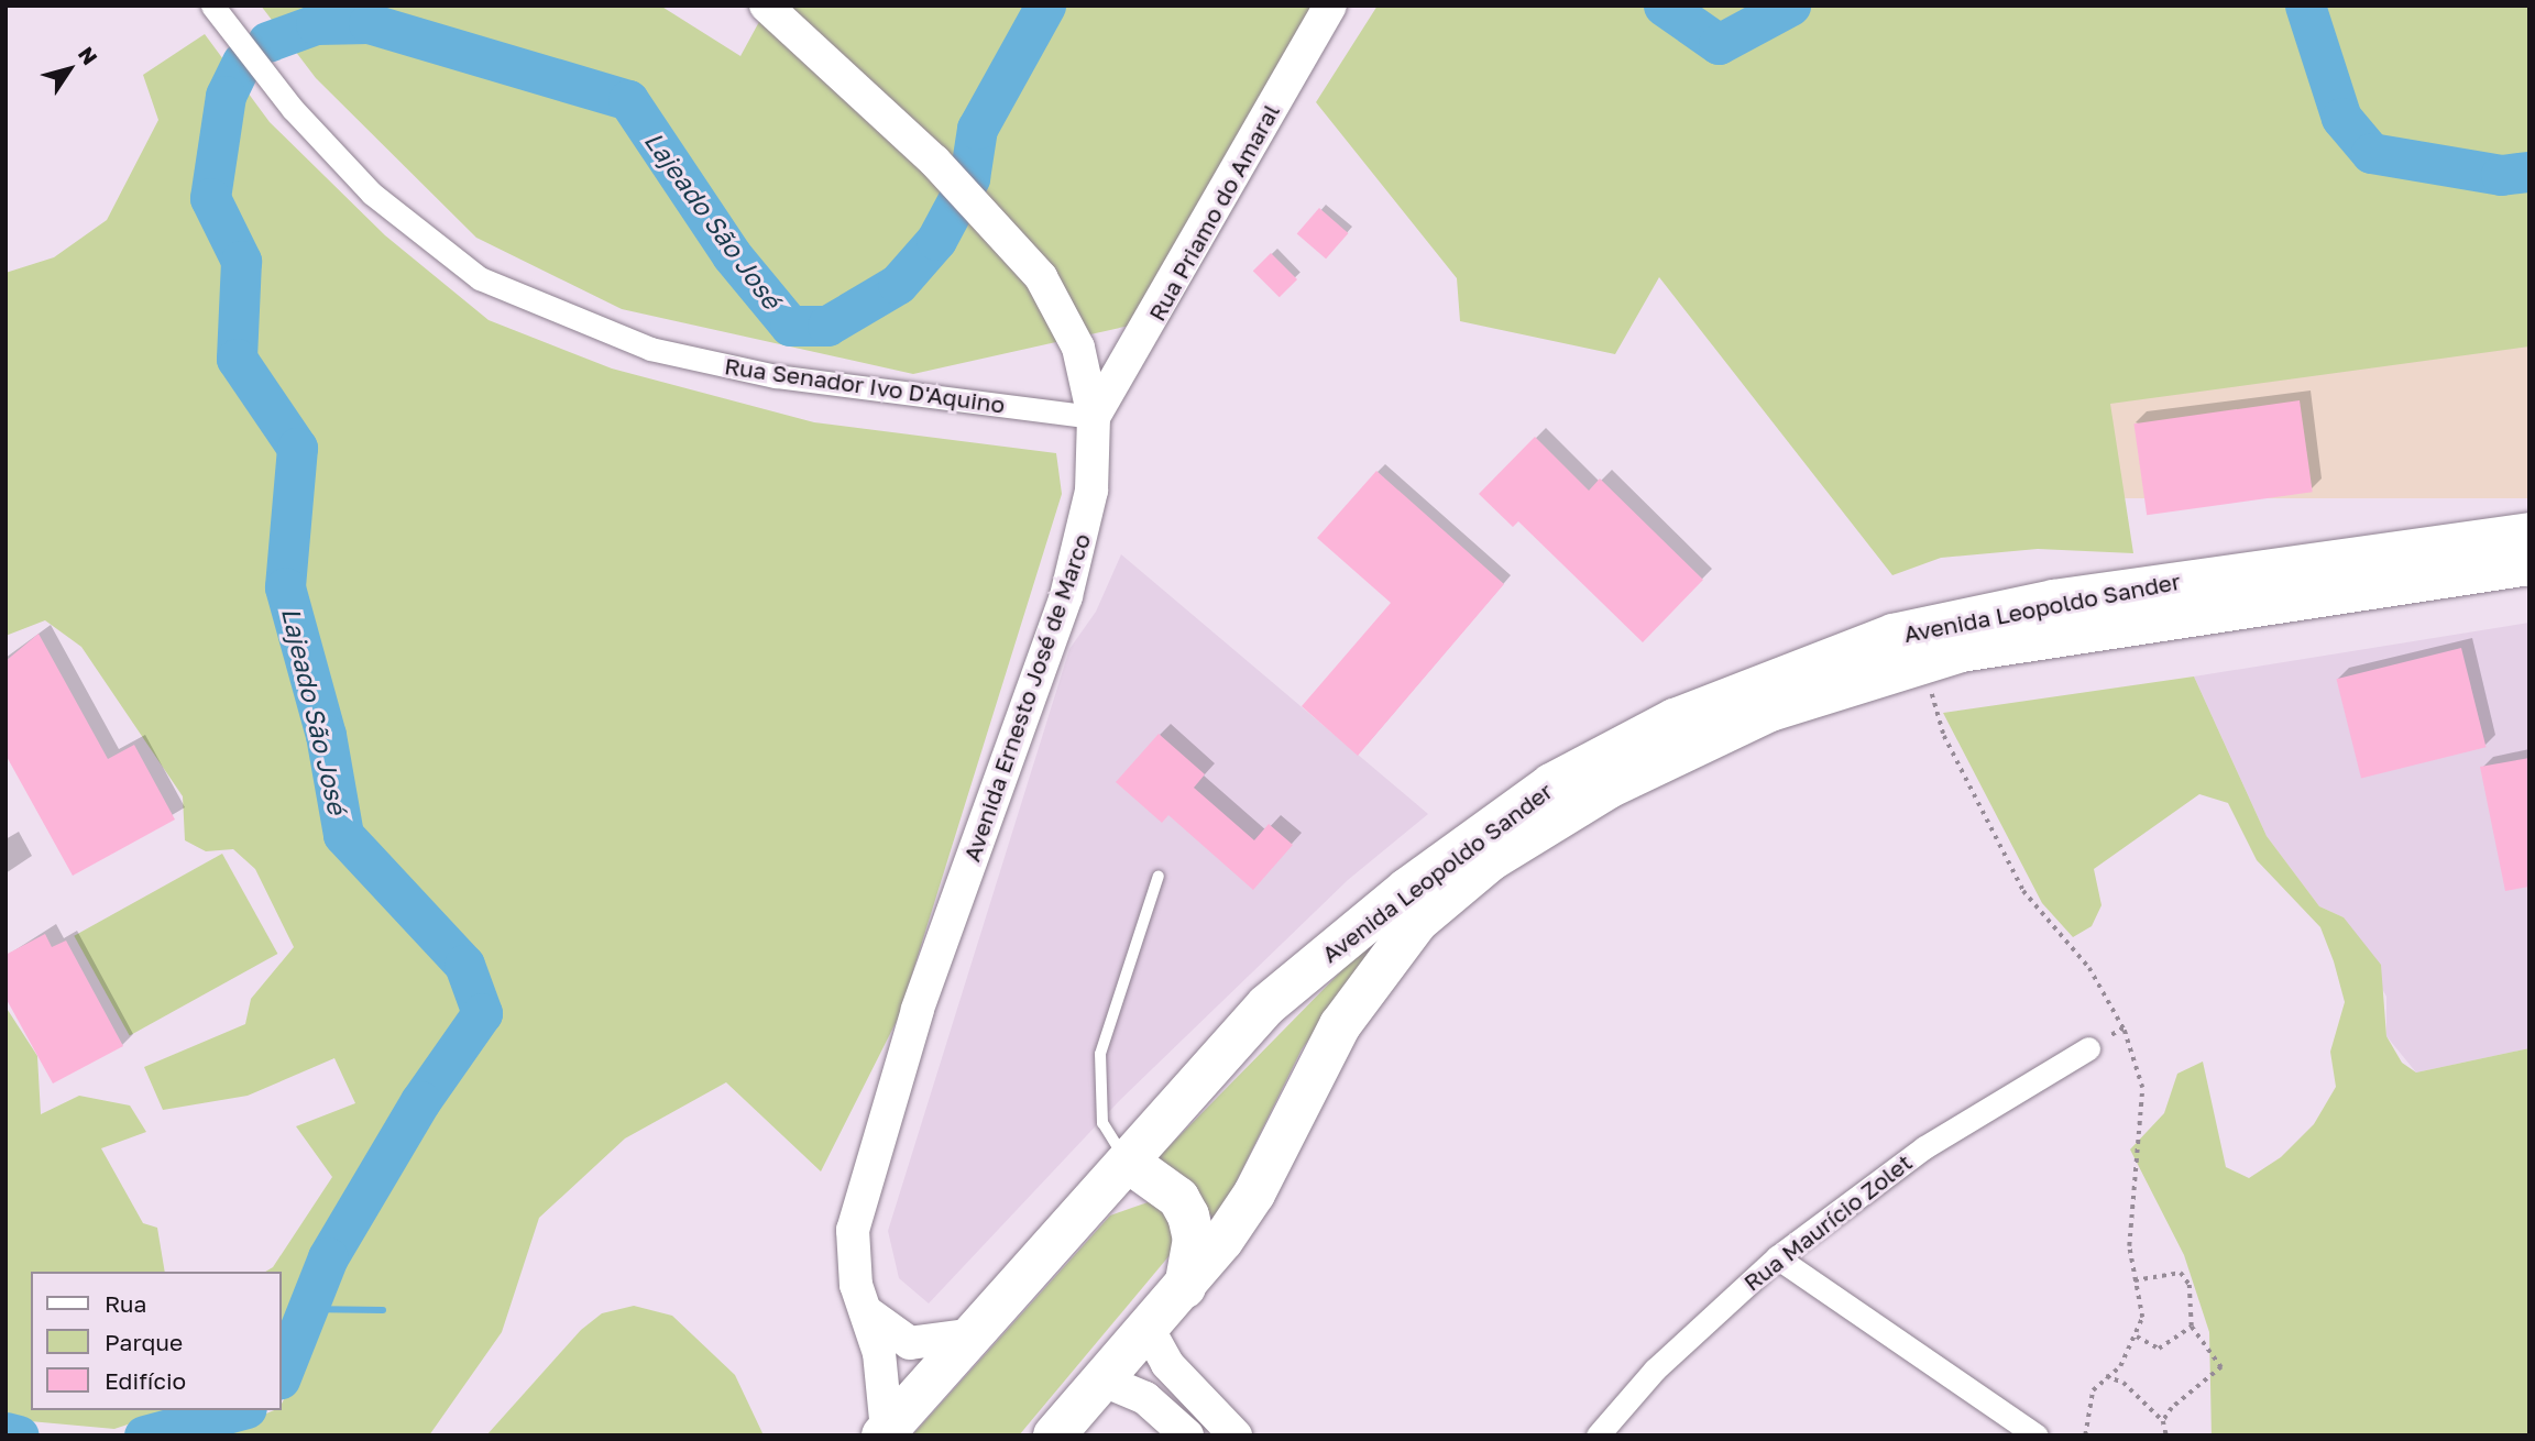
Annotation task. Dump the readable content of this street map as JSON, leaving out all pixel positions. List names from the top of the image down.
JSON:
{
  "streets": {
    "highway": ["Avenida Leopoldo Sander"],
    "main road": ["Rua Priamo do Amaral", "Avenida Ernesto José de Marco"],
    "street": ["Rua Senador Ivo D'Aquino", "Rua Maurício Zolet"]
  },
  "crossings": [
    ["Rua Priamo do Amaral", "Rua Senador Ivo D'Aquino"],
    ["Rua Priamo do Amaral", "Avenida Ernesto José de Marco"],
    ["Rua Senador Ivo D'Aquino", "Avenida Ernesto José de Marco"],
    ["Avenida Leopoldo Sander", "Avenida Ernesto José de Marco"]
  ],
  "water": ["Lajeado São José"],
  "legend": ["Rua", "Parque", "Edifício"],
  "north": "top right"
}
